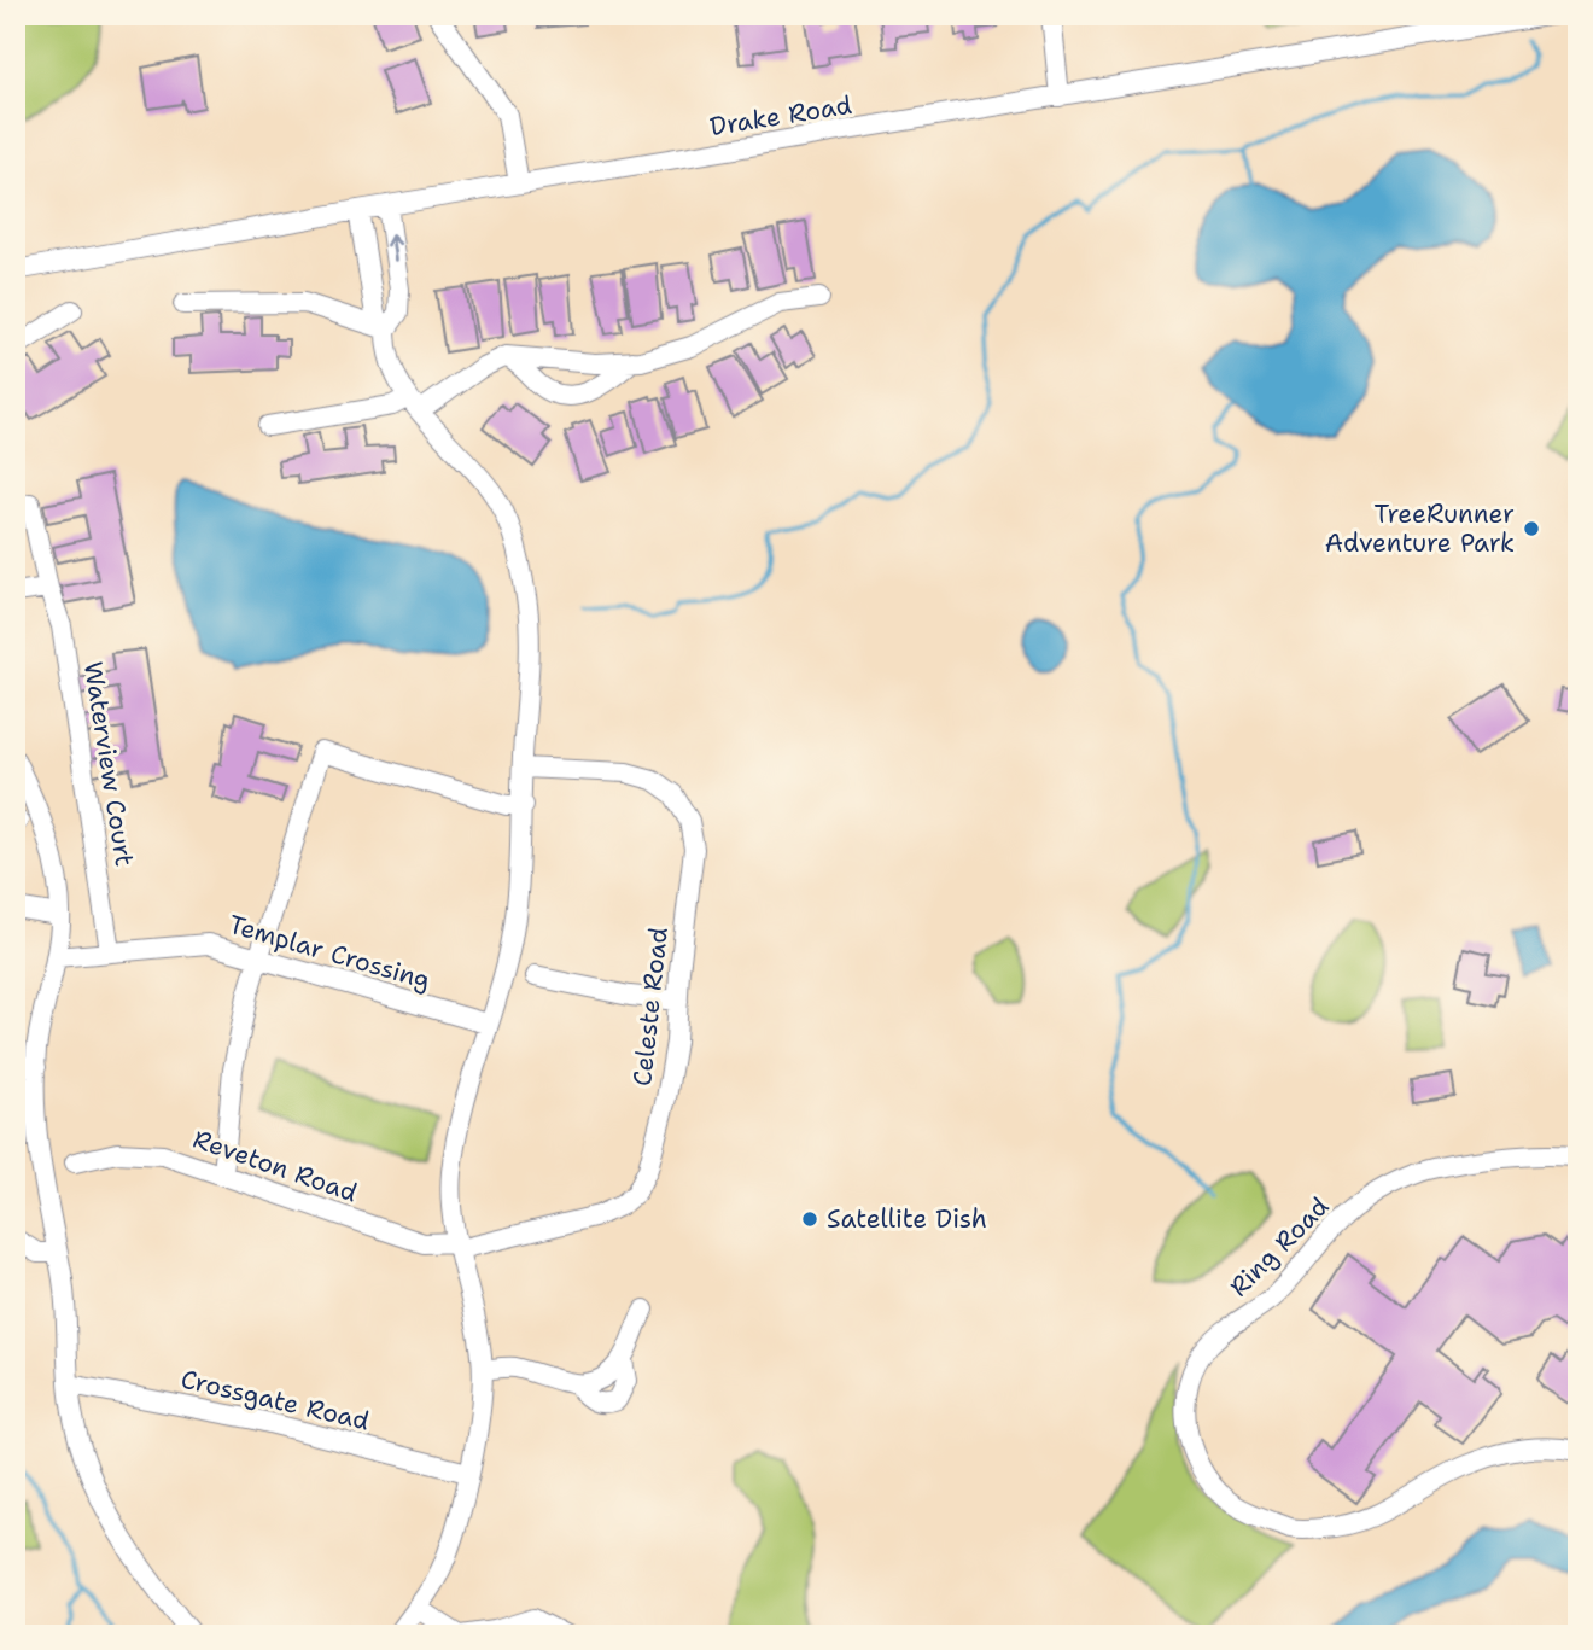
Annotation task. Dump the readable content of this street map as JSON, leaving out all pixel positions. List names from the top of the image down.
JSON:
{
  "streets": {
    "street": [
      "Drake Road",
      "Waterview Court",
      "Templar Crossing",
      "Celeste Road",
      "Reveton Road",
      "Ring Road",
      "Crossgate Road"
    ]
  },
  "crossings": [
    ["Waterview Court", "Templar Crossing"],
    ["Celeste Road", "Reveton Road"]
  ],
  "places": ["TreeRunner Adventure Park", "Satellite Dish"]
}
